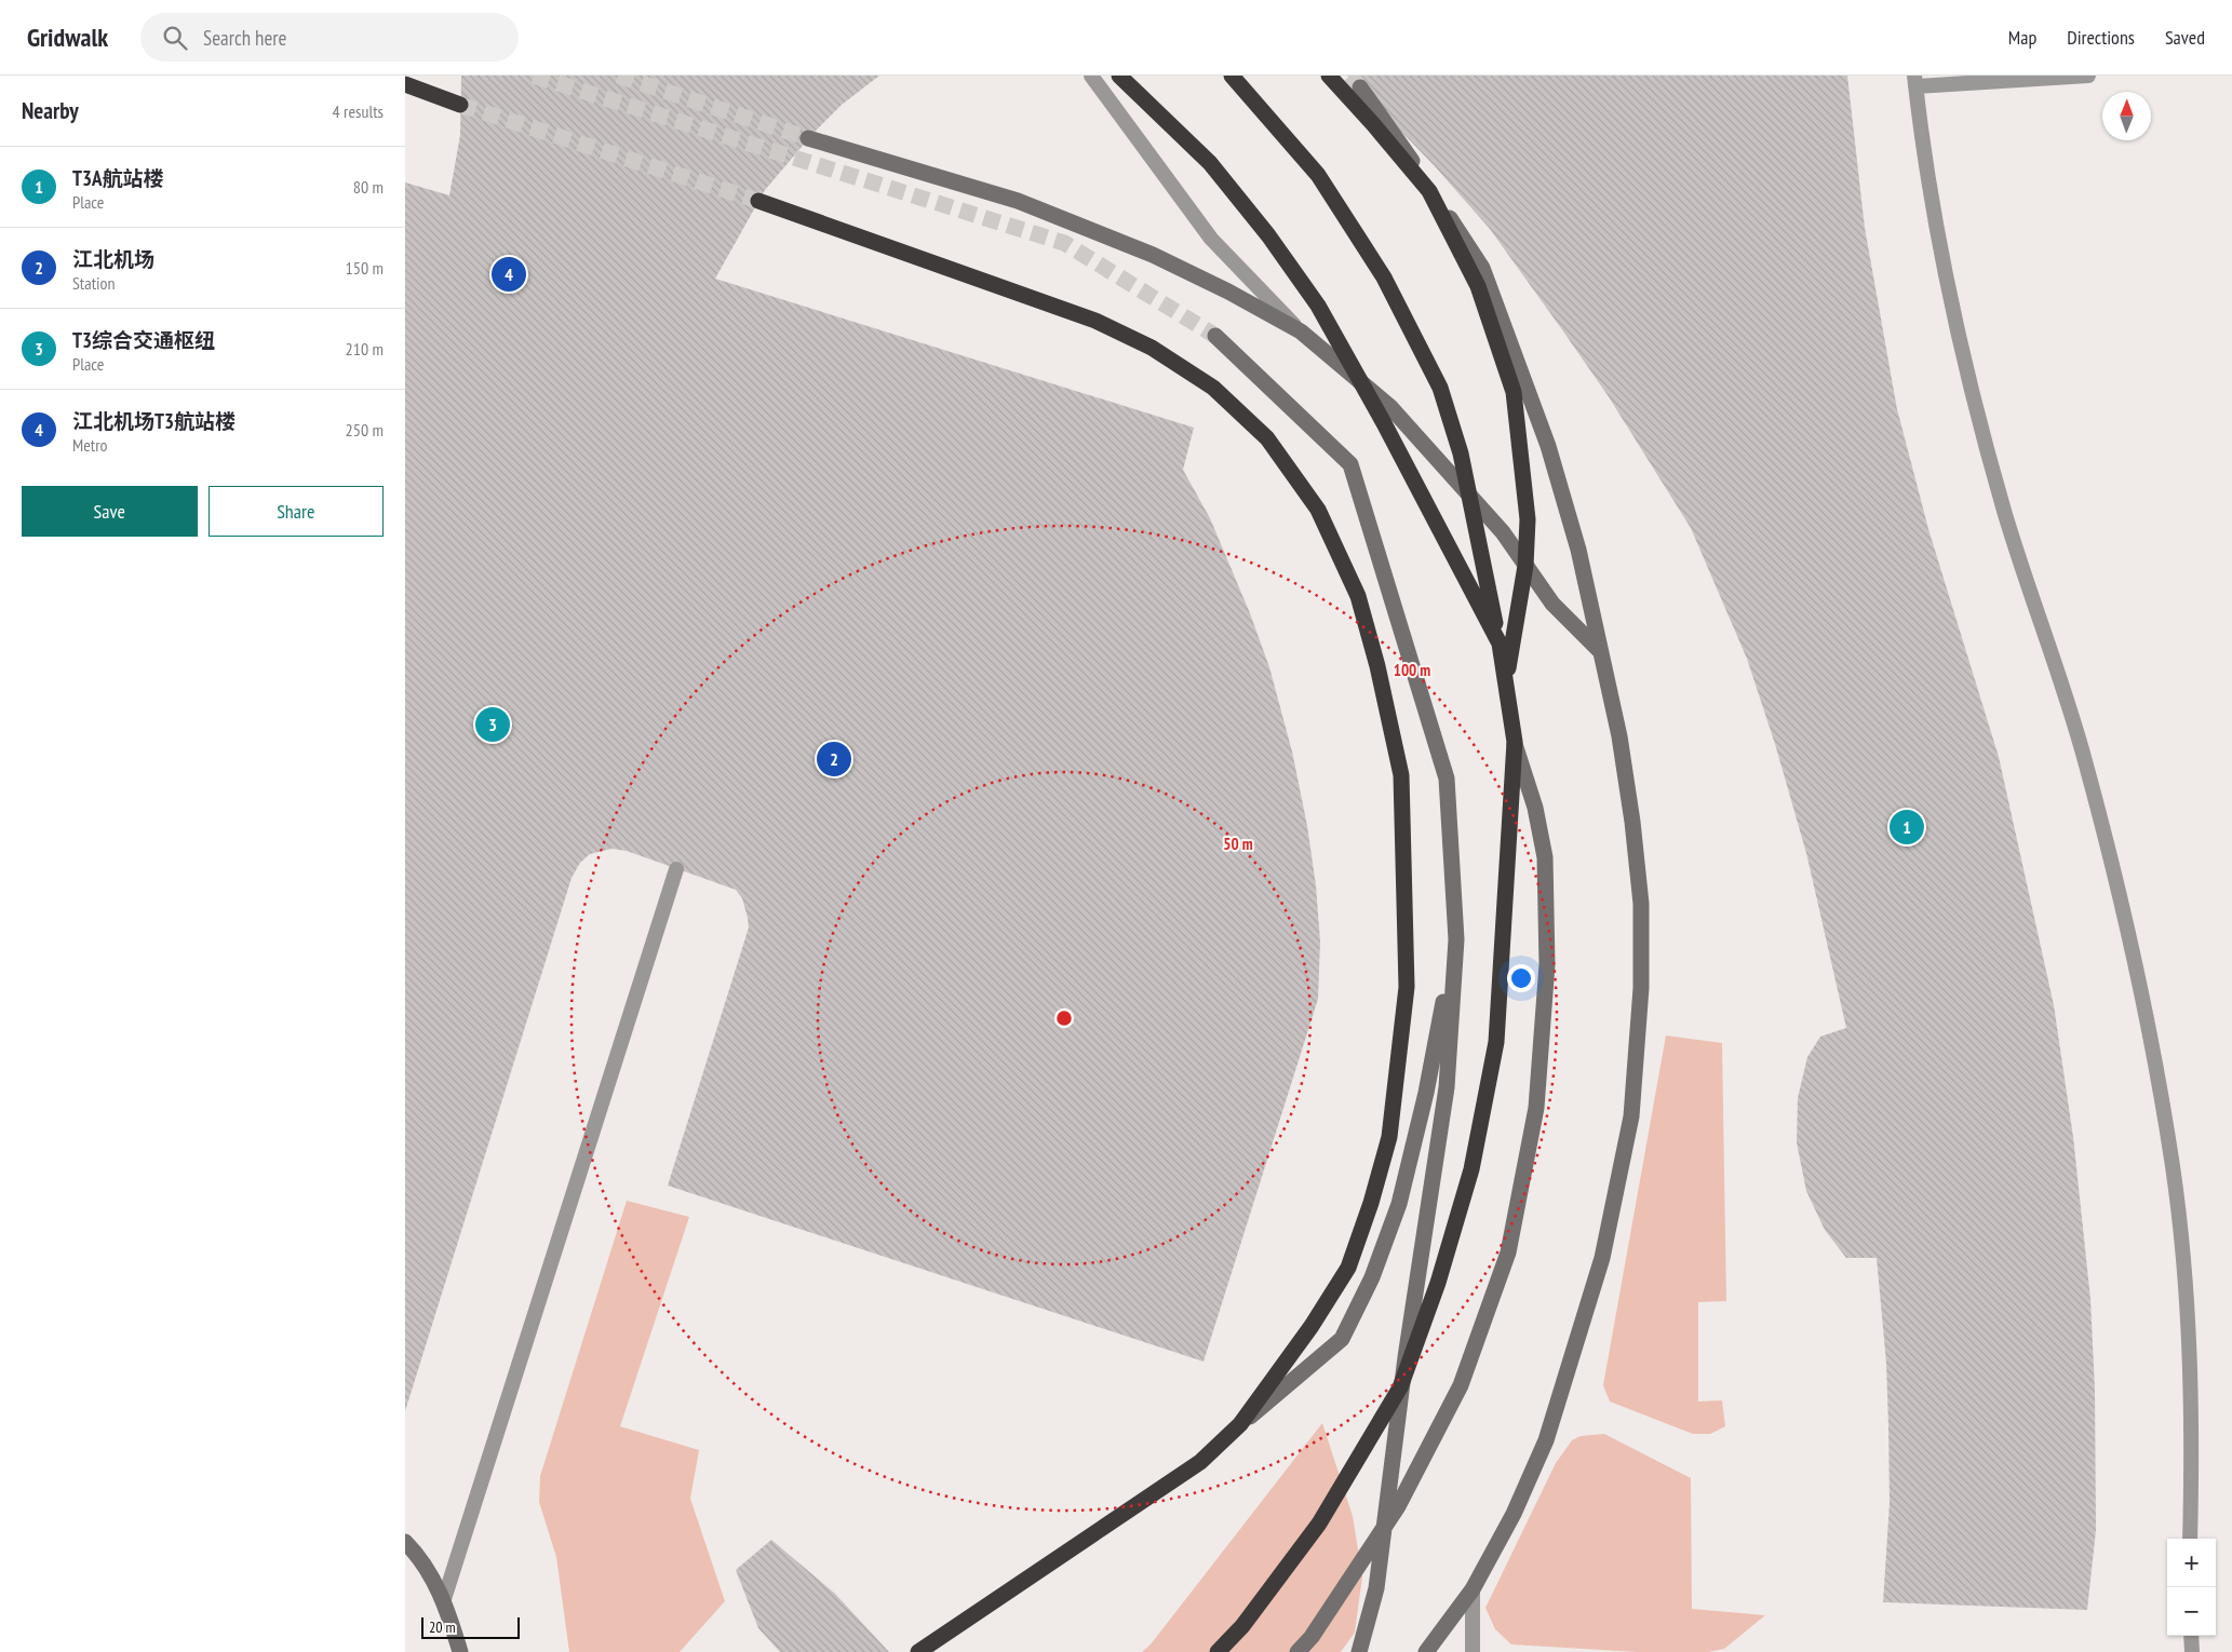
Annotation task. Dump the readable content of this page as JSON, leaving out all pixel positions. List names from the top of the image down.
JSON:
{
  "scale_bar": "20 m",
  "north": "top",
  "page": {
    "header": "Gridwalk",
    "search": "Search here",
    "nav": ["Map", "Directions", "Saved"],
    "heading": ["Nearby", "4 results"],
    "list": [
      {
        "mark": "1",
        "name": "T3A航站楼",
        "note": "Place",
        "value": "80 m"
      },
      {
        "mark": "2",
        "name": "江北机场",
        "note": "Station",
        "value": "150 m"
      },
      {
        "mark": "3",
        "name": "T3综合交通枢纽",
        "note": "Place",
        "value": "210 m"
      },
      {
        "mark": "4",
        "name": "江北机场T3航站楼",
        "note": "Metro",
        "value": "250 m"
      }
    ],
    "pins": [
      "4",
      "3",
      "2",
      "1"
    ],
    "buttons": ["Save", "Share"],
    "map_buttons": ["+", "−"],
    "scale": "20 m"
  },
  "rings": ["100 m", "50 m"]
}
